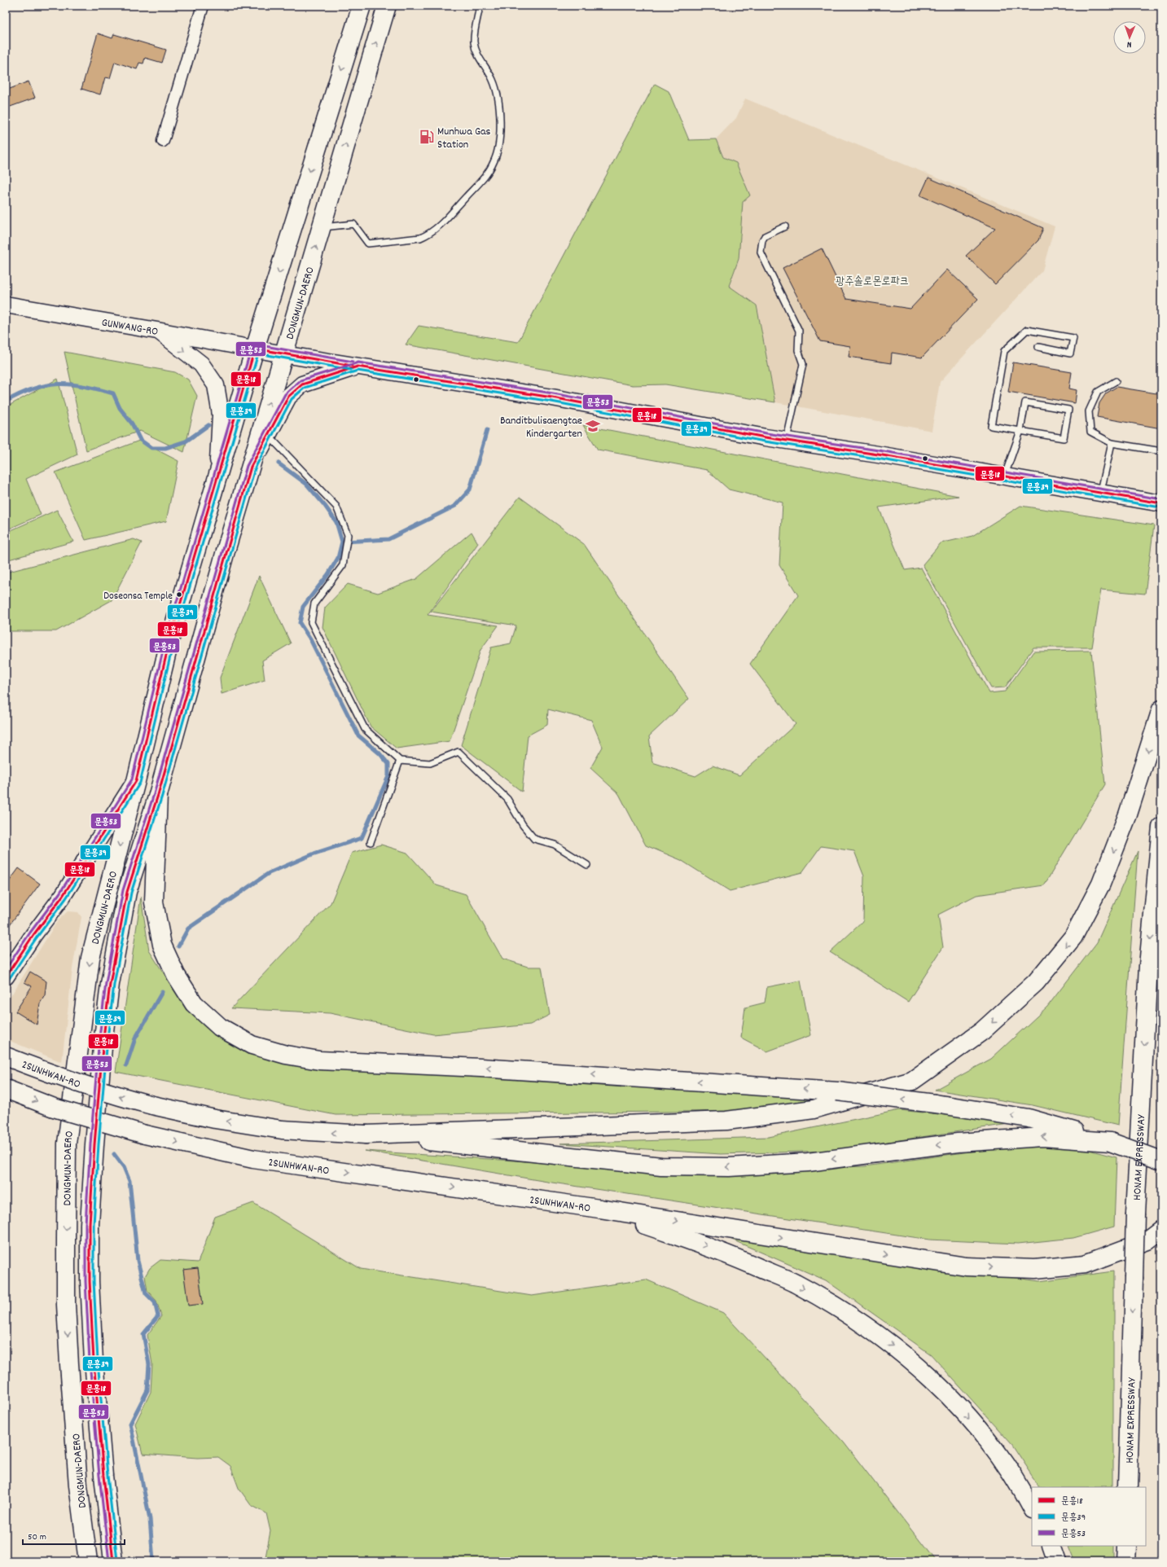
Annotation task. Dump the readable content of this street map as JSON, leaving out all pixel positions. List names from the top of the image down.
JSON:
{
  "streets": {
    "main road": [
      "DONGMUN-DAERO",
      "GUNWANG-RO",
      "2SUNHWAN-RO",
      "HONAM EXPRESSWAY"
    ]
  },
  "crossings": [
    ["DONGMUN-DAERO", "GUNWANG-RO"]
  ],
  "one_way": ["HONAM EXPRESSWAY"],
  "parks": ["광주솔로몬로파크"],
  "places": {
    "fuel station": ["Munhwa Gas Station"],
    "school or university": ["Banditbulisaengtae Kindergarten"],
    "other": ["Doseonsa Temple"]
  },
  "lines": ["transit line 문흥53", "transit line 문흥18", "transit line 문흥39"],
  "legend": ["문흥18", "문흥39", "문흥53"],
  "scale_bar": "50 m",
  "north": "bottom"
}
